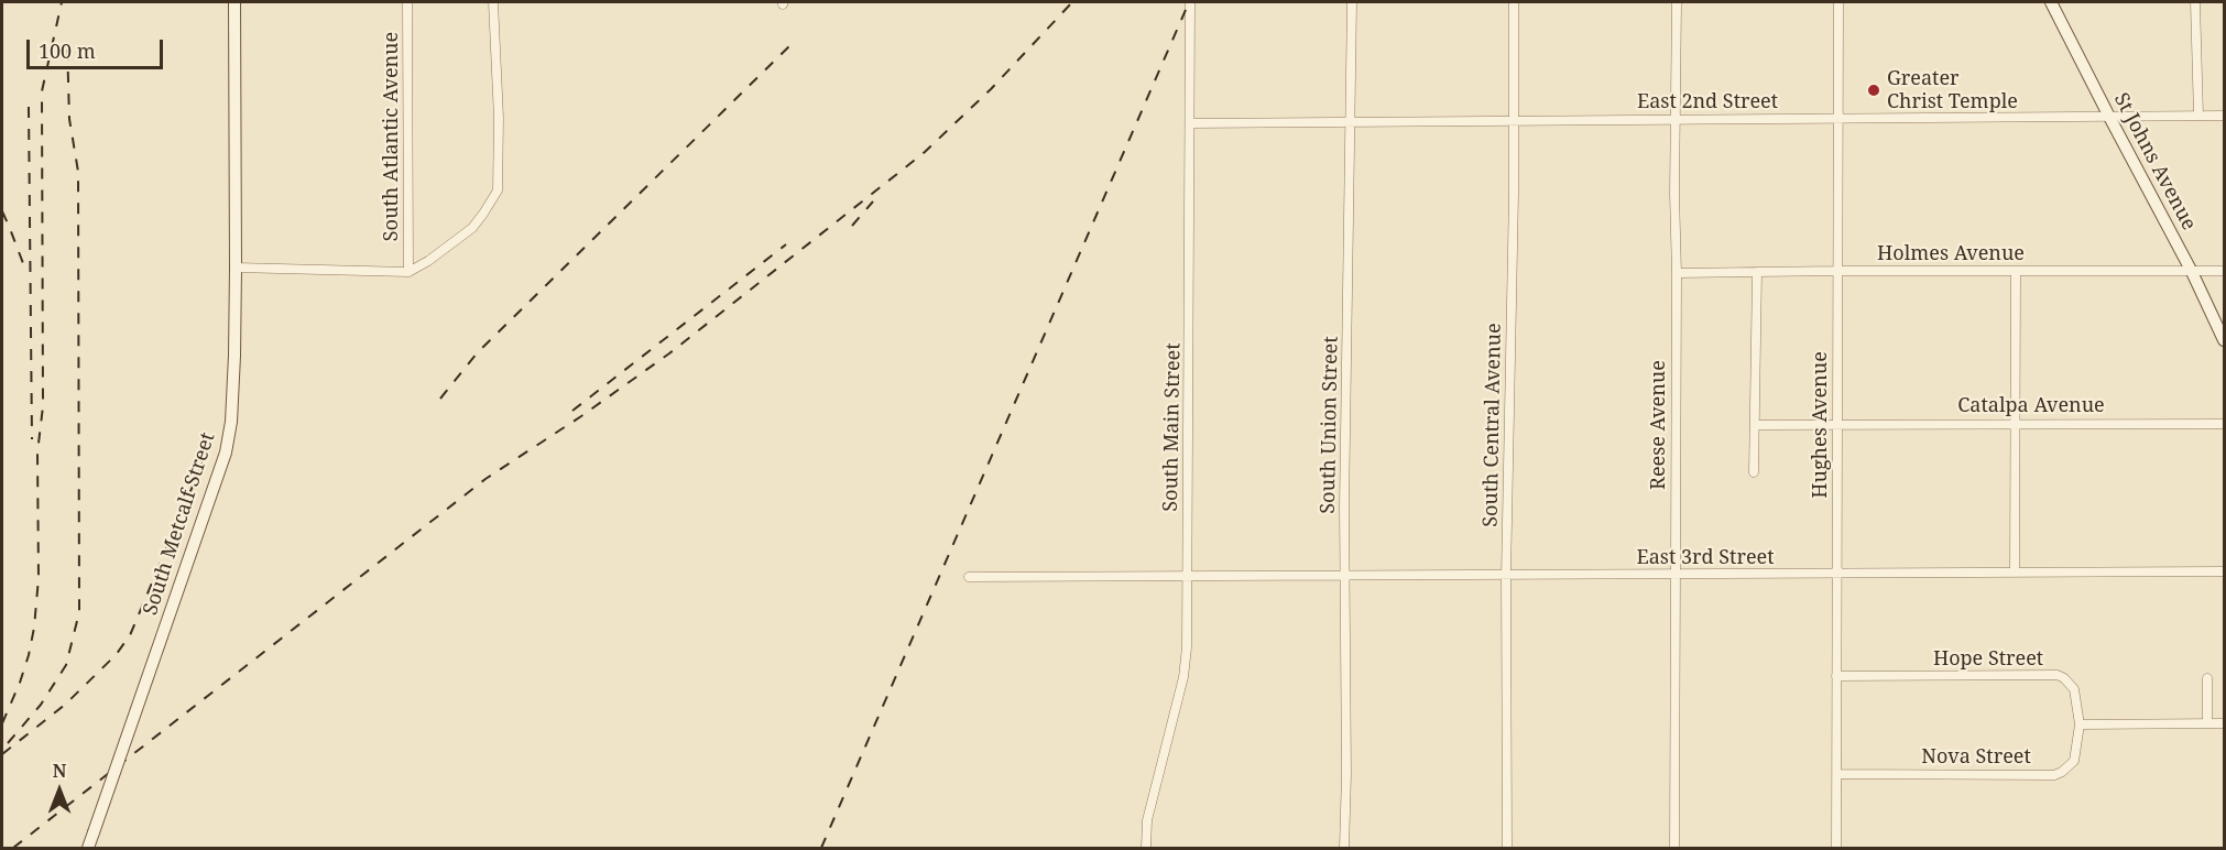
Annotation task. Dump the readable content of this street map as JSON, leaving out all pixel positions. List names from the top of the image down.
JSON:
{
  "streets": {
    "main road": ["St Johns Avenue", "South Metcalf Street"],
    "street": [
      "East 2nd Street",
      "South Atlantic Avenue",
      "Holmes Avenue",
      "Catalpa Avenue",
      "South Union Street",
      "South Central Avenue",
      "Reese Avenue",
      "Hughes Avenue",
      "South Main Street",
      "East 3rd Street",
      "Hope Street",
      "Nova Street"
    ]
  },
  "crossings": [
    ["East 2nd Street", "St Johns Avenue"],
    ["East 2nd Street", "South Union Street"],
    ["East 2nd Street", "South Central Avenue"],
    ["East 2nd Street", "Reese Avenue"],
    ["East 2nd Street", "Hughes Avenue"],
    ["East 2nd Street", "South Main Street"],
    ["St Johns Avenue", "Holmes Avenue"],
    ["Holmes Avenue", "Reese Avenue"],
    ["Holmes Avenue", "Hughes Avenue"],
    ["Catalpa Avenue", "Hughes Avenue"],
    ["South Union Street", "East 3rd Street"],
    ["South Central Avenue", "East 3rd Street"],
    ["Reese Avenue", "East 3rd Street"],
    ["Hughes Avenue", "East 3rd Street"],
    ["Hughes Avenue", "Hope Street"],
    ["Hughes Avenue", "Nova Street"],
    ["South Main Street", "East 3rd Street"],
    ["Hope Street", "Nova Street"]
  ],
  "places": ["Greater Christ Temple"],
  "scale_bar": "100 m",
  "north": "top"
}
